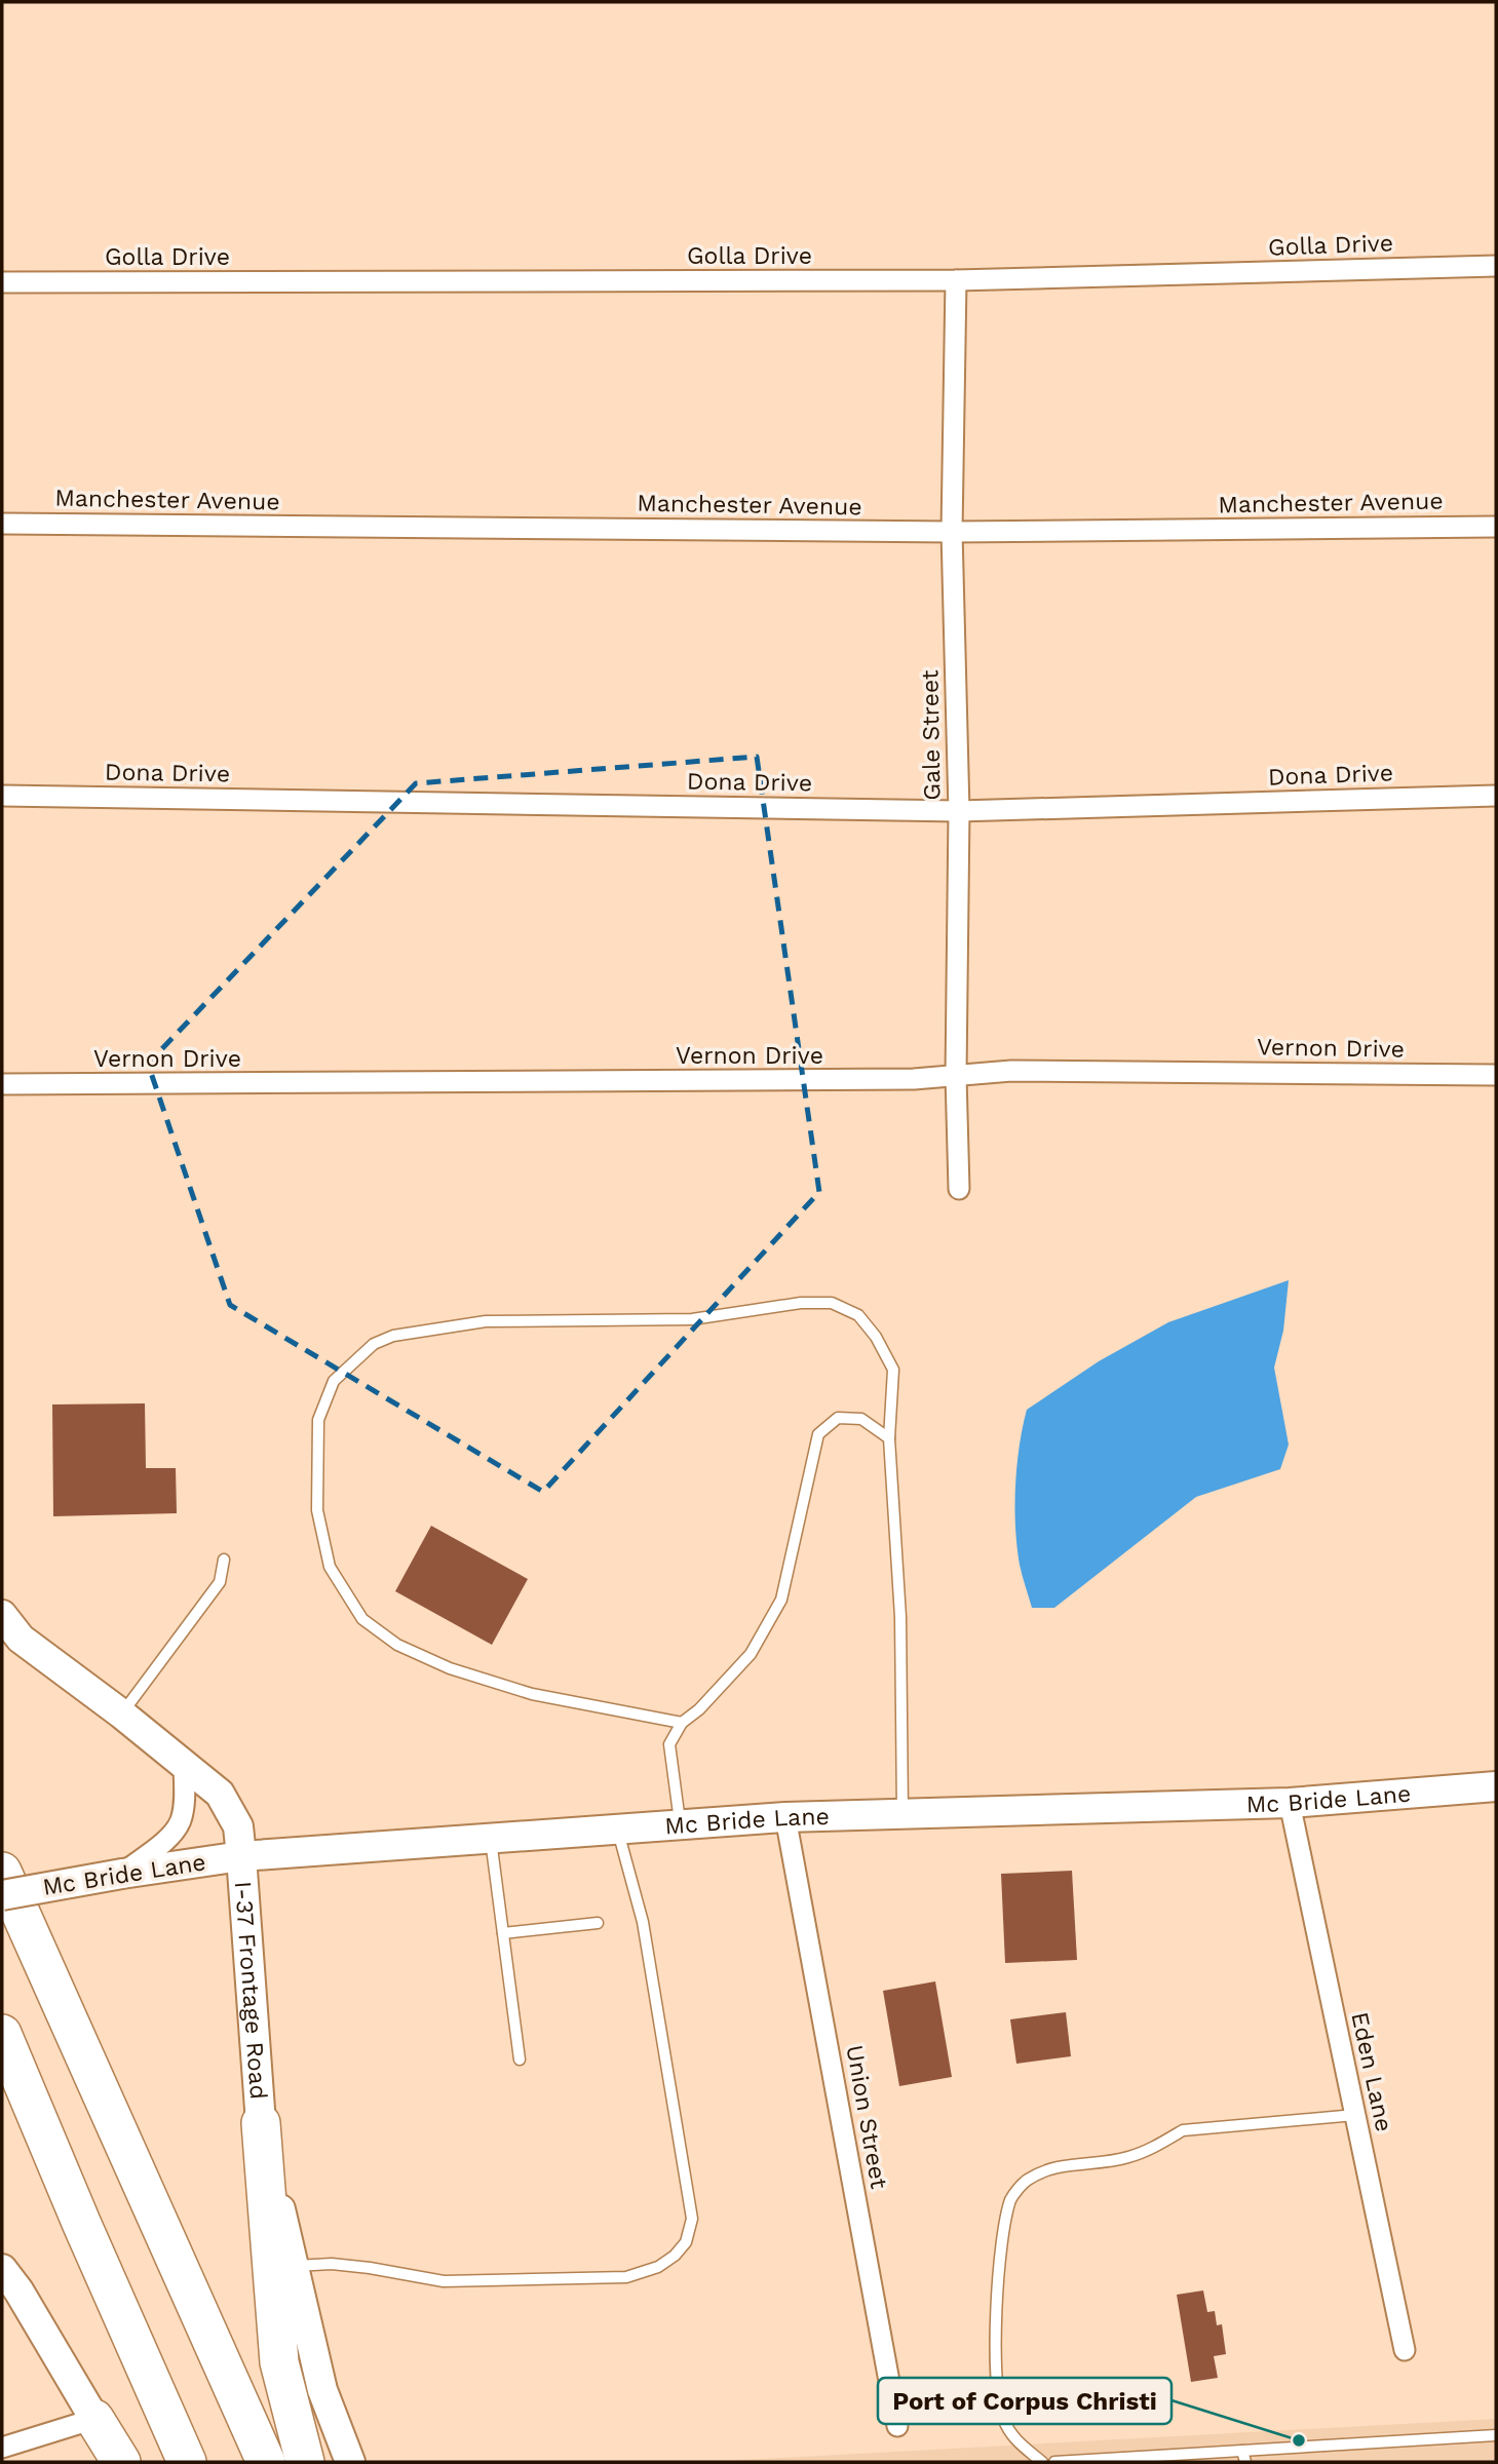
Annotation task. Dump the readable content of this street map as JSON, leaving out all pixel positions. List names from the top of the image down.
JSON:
{
  "streets": {
    "street": [
      "Golla Drive",
      "Manchester Avenue",
      "Gale Street",
      "Dona Drive",
      "Vernon Drive",
      "Mc Bride Lane",
      "I-37 Frontage Road",
      "Eden Lane",
      "Union Street"
    ]
  },
  "crossings": [
    ["Golla Drive", "Gale Street"],
    ["Manchester Avenue", "Gale Street"],
    ["Gale Street", "Dona Drive"],
    ["Gale Street", "Vernon Drive"],
    ["Mc Bride Lane", "I-37 Frontage Road"],
    ["Mc Bride Lane", "Eden Lane"],
    ["Mc Bride Lane", "Union Street"]
  ],
  "places": ["Port of Corpus Christi"]
}
